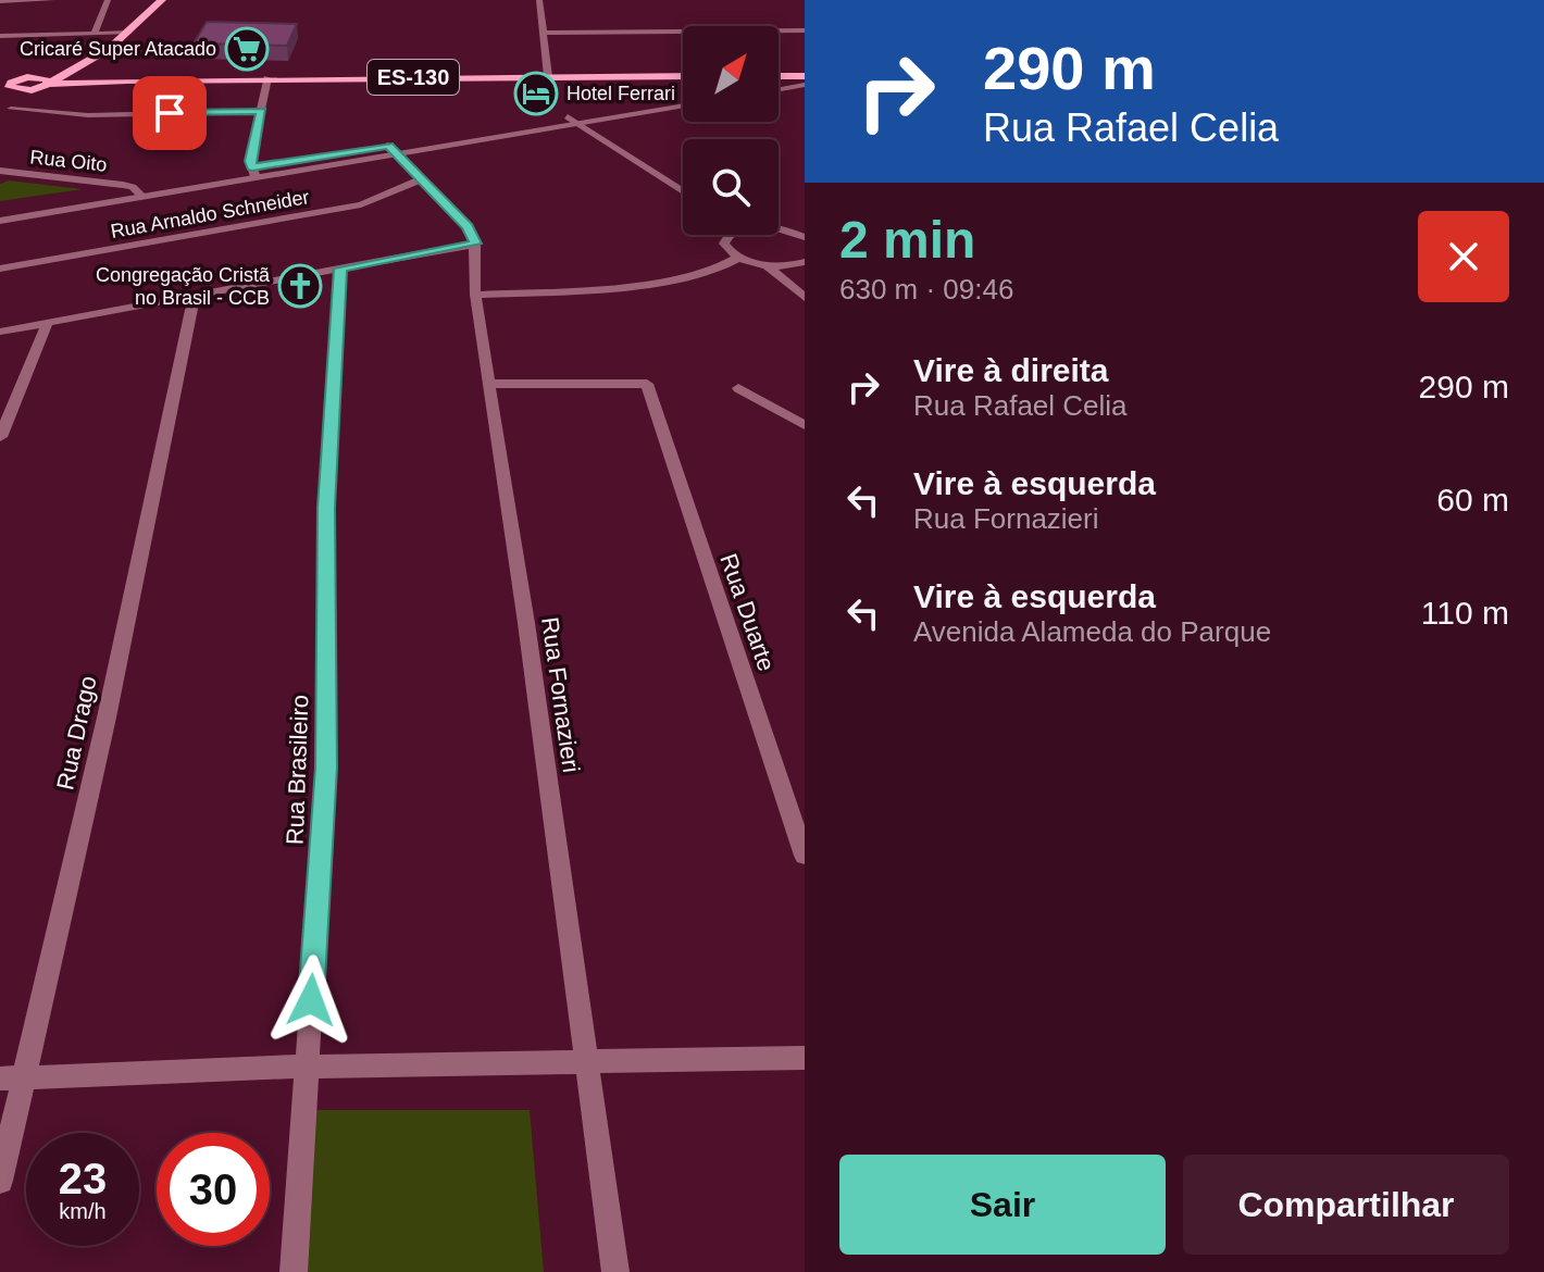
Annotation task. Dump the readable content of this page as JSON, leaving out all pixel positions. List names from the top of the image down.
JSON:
{
  "streets": {
    "main road": ["ES-130"],
    "street": [
      "Rua Oito",
      "Rua Arnaldo Schneider",
      "Rua Duarte",
      "Rua Fornazieri",
      "Rua Drago",
      "Rua Brasileiro"
    ]
  },
  "crossings": [
    ["Rua Duarte", "Rua Fornazieri"]
  ],
  "places": {
    "supermarket": ["Cricaré Super Atacado"],
    "hotel": ["Hotel Ferrari"],
    "church": ["Congregação Cristã no Brasil - CCB"]
  },
  "north": "top right",
  "page": {
    "turn": ["290 m", "Rua Rafael Celia"],
    "heading": ["2 min", "630 m · 09:46"],
    "list": [
      {
        "name": "Vire à direita",
        "note": "Rua Rafael Celia",
        "value": "290 m"
      },
      {
        "name": "Vire à esquerda",
        "note": "Rua Fornazieri",
        "value": "60 m"
      },
      {
        "name": "Vire à esquerda",
        "note": "Avenida Alameda do Parque",
        "value": "110 m"
      }
    ],
    "speed": "23 km/h",
    "limit": "30",
    "buttons": ["Sair", "Compartilhar"]
  }
}
